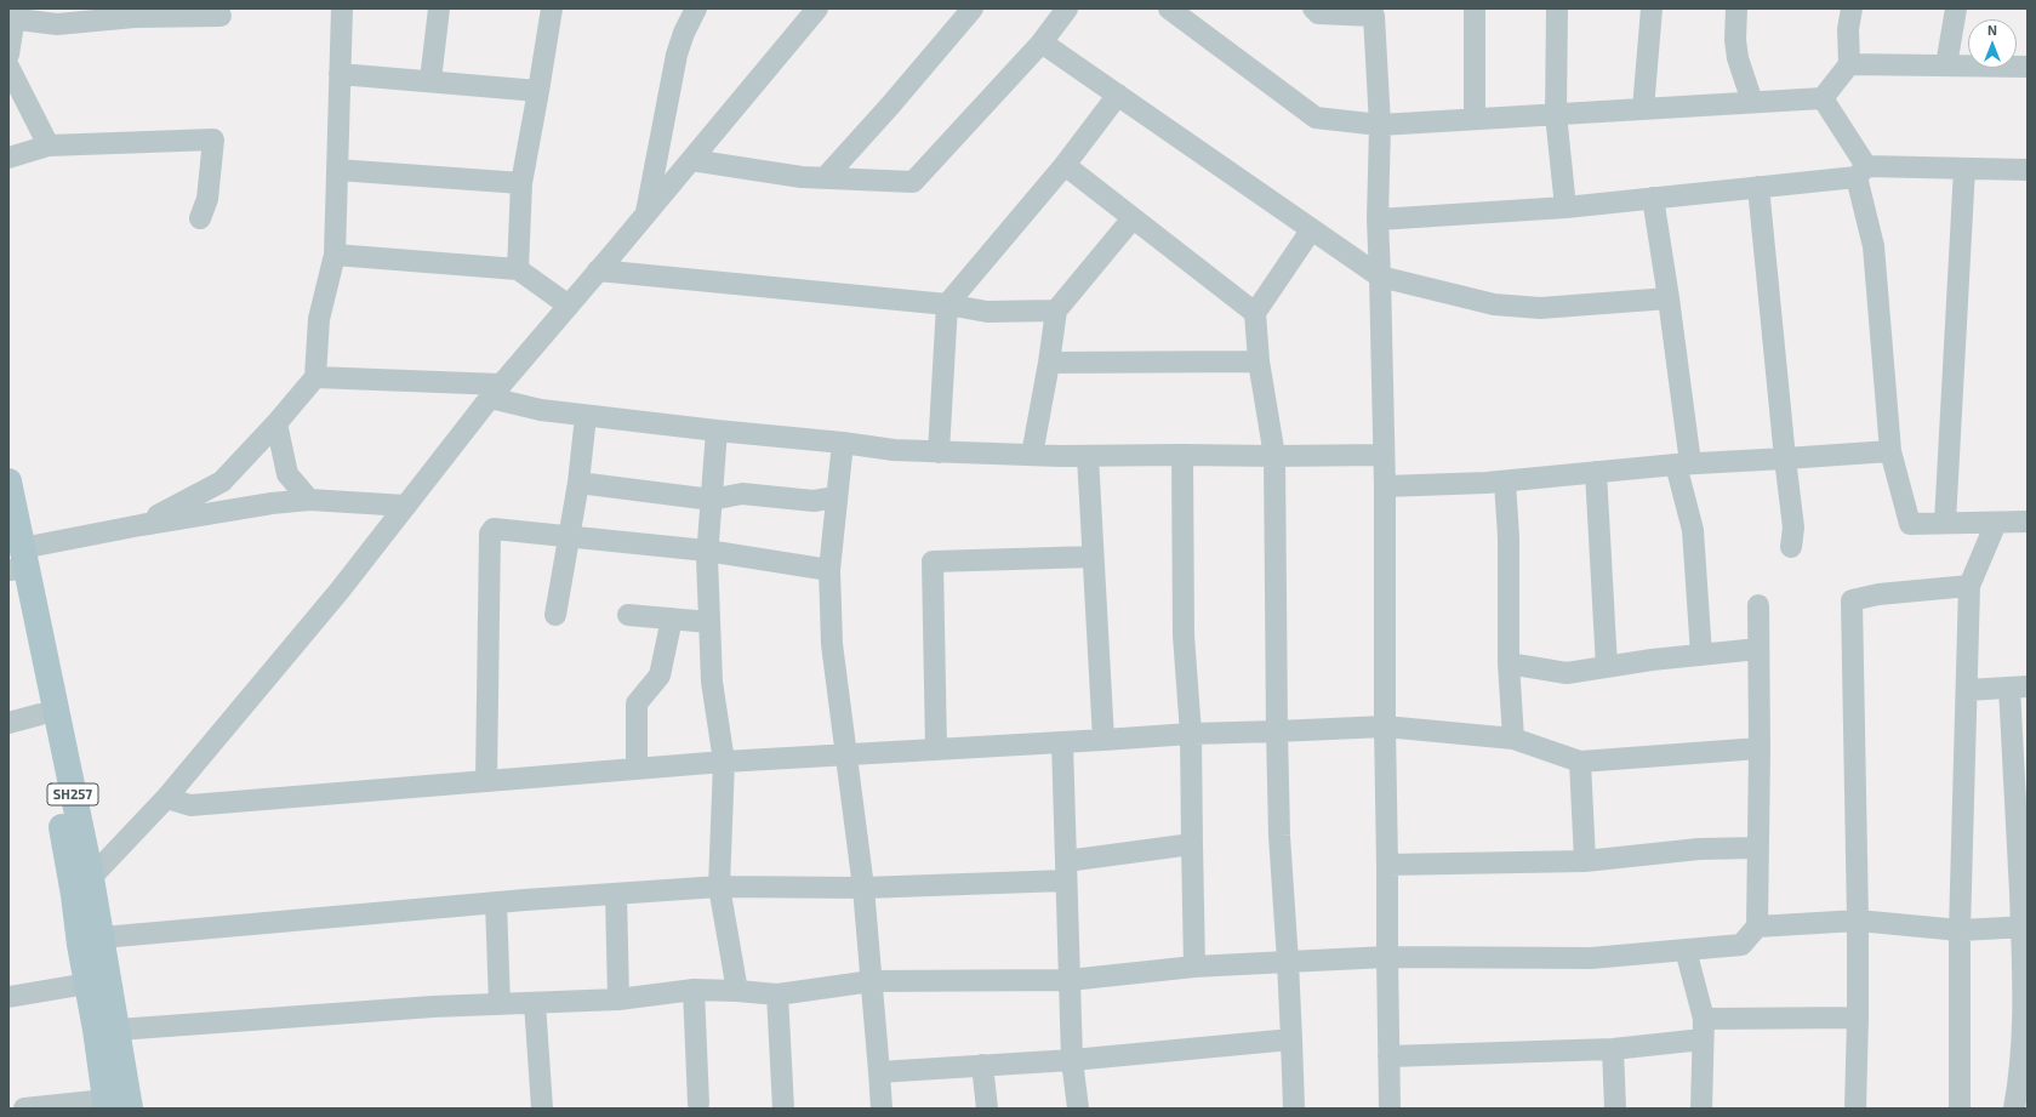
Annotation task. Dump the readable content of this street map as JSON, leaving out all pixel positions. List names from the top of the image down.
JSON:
{
  "streets": {
    "main road": ["SH257"]
  },
  "north": "top"
}
